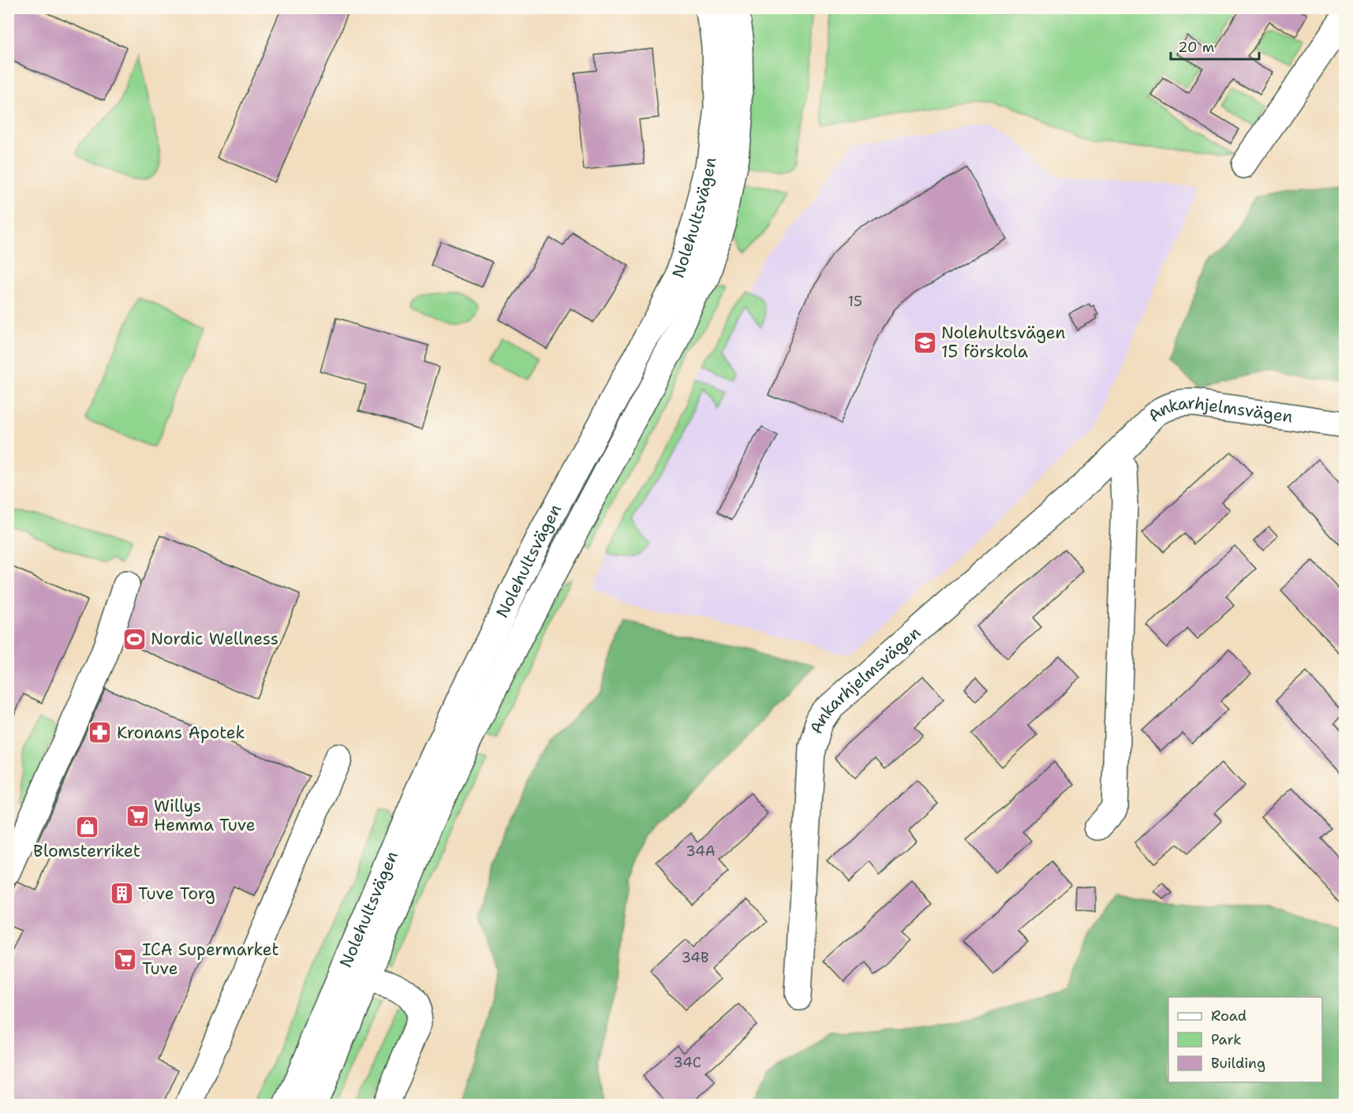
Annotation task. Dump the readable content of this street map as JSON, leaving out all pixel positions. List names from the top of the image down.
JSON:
{
  "streets": {
    "street": ["Nolehultsvägen", "Ankarhjelmsvägen"]
  },
  "places": {
    "school or university": ["Nolehultsvägen 15 förskola"],
    "sports": ["Nordic Wellness"],
    "pharmacy": ["Kronans Apotek"],
    "supermarket": ["Willys Hemma Tuve", "ICA Supermarket Tuve"],
    "shop": ["Blomsterriket"],
    "building": ["Tuve Torg"]
  },
  "house_numbers": [
    "15",
    "34A",
    "34B",
    "34C"
  ],
  "legend": ["Road", "Park", "Building"],
  "scale_bar": "20 m"
}
